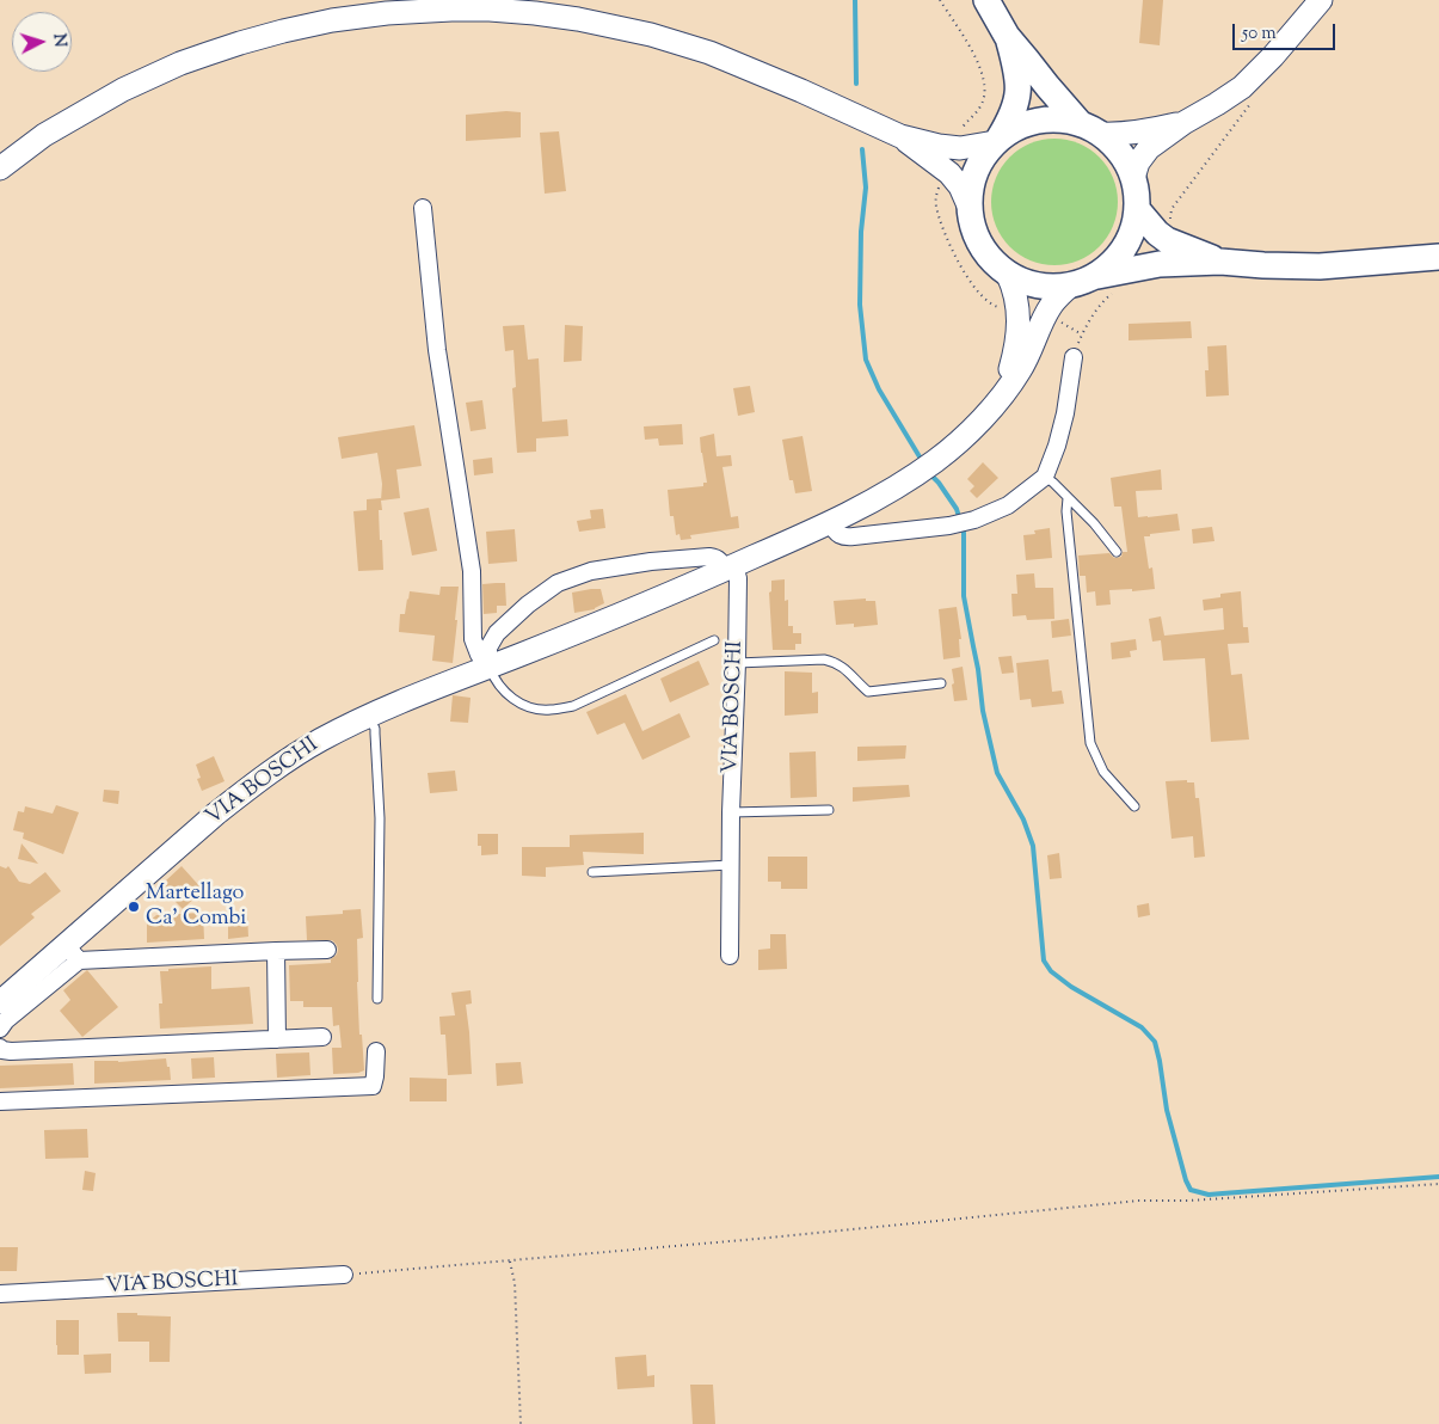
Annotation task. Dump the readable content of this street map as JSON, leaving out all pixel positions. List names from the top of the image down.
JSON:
{
  "streets": {
    "main road": ["VIA BOSCHI"]
  },
  "places": ["Martellago Ca' Combi"],
  "scale_bar": "50 m",
  "north": "right"
}
